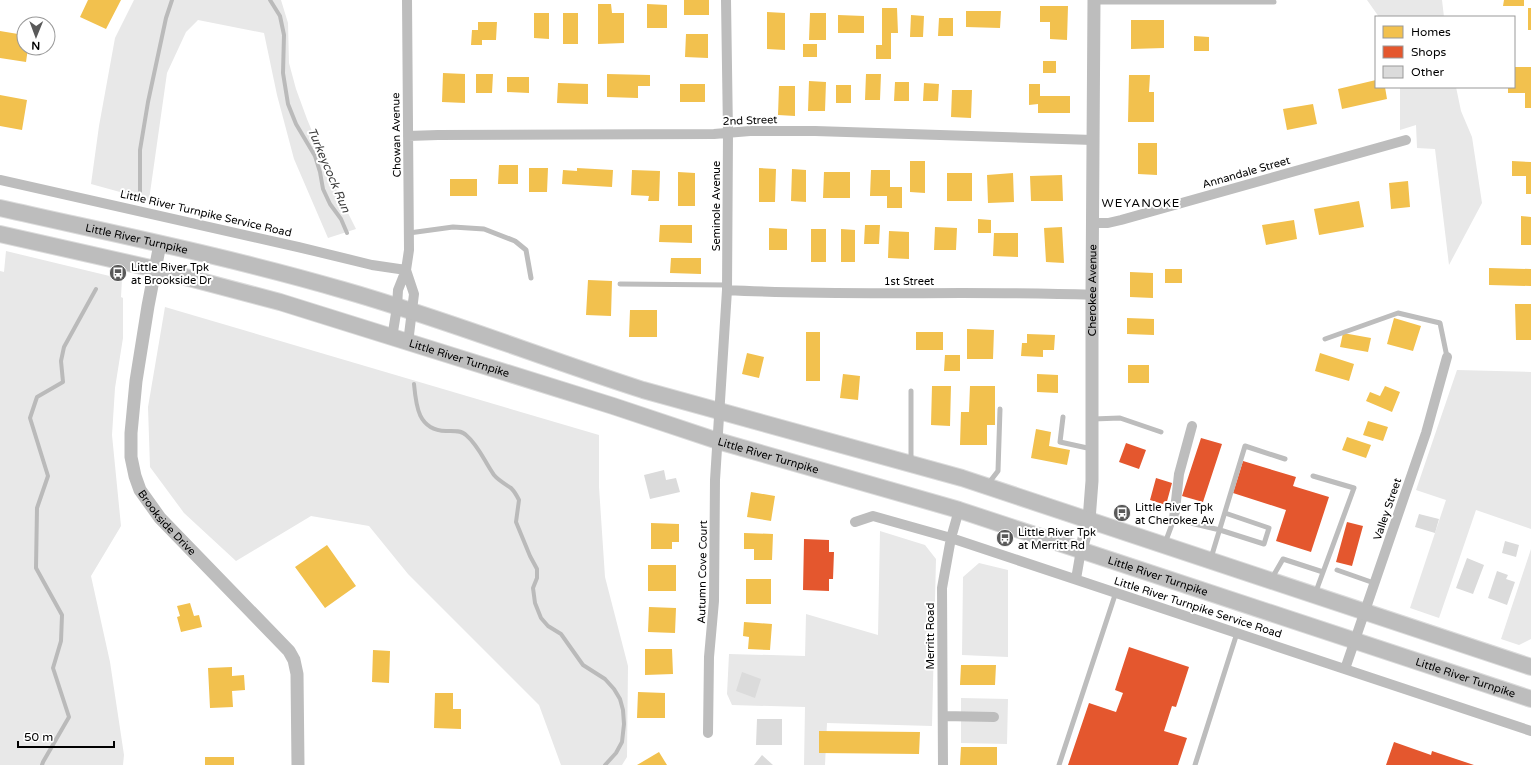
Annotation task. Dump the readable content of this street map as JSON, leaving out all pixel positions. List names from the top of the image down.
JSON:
{
  "streets": {
    "main road": ["Little River Turnpike"],
    "street": [
      "2nd Street",
      "Chowan Avenue",
      "Annandale Street",
      "Seminole Avenue",
      "Little River Turnpike Service Road",
      "1st Street",
      "Cherokee Avenue",
      "Valley Street",
      "Brookside Drive",
      "Autumn Cove Court",
      "Merritt Road"
    ]
  },
  "crossings": [
    ["2nd Street", "Chowan Avenue"],
    ["2nd Street", "Seminole Avenue"],
    ["2nd Street", "Cherokee Avenue"],
    ["Chowan Avenue", "Little River Turnpike Service Road"],
    ["Chowan Avenue", "Little River Turnpike"],
    ["Annandale Street", "Cherokee Avenue"],
    ["Seminole Avenue", "Little River Turnpike"],
    ["Seminole Avenue", "1st Street"],
    ["Seminole Avenue", "Autumn Cove Court"],
    ["Little River Turnpike Service Road", "Cherokee Avenue"],
    ["Little River Turnpike Service Road", "Valley Street"],
    ["Little River Turnpike Service Road", "Merritt Road"],
    ["Little River Turnpike", "Cherokee Avenue"],
    ["Little River Turnpike", "Valley Street"],
    ["Little River Turnpike", "Brookside Drive"],
    ["Little River Turnpike", "Autumn Cove Court"],
    ["Little River Turnpike", "Merritt Road"],
    ["1st Street", "Cherokee Avenue"]
  ],
  "districts": ["WEYANOKE"],
  "water": ["Turkeycock Run"],
  "places": {
    "bus stop": ["Little River Tpk at Brookside Dr", "Little River Tpk at Cherokee Av", "Little River Tpk at Merritt Rd"]
  },
  "legend": ["Homes", "Shops", "Other"],
  "scale_bar": "50 m",
  "north": "bottom"
}
